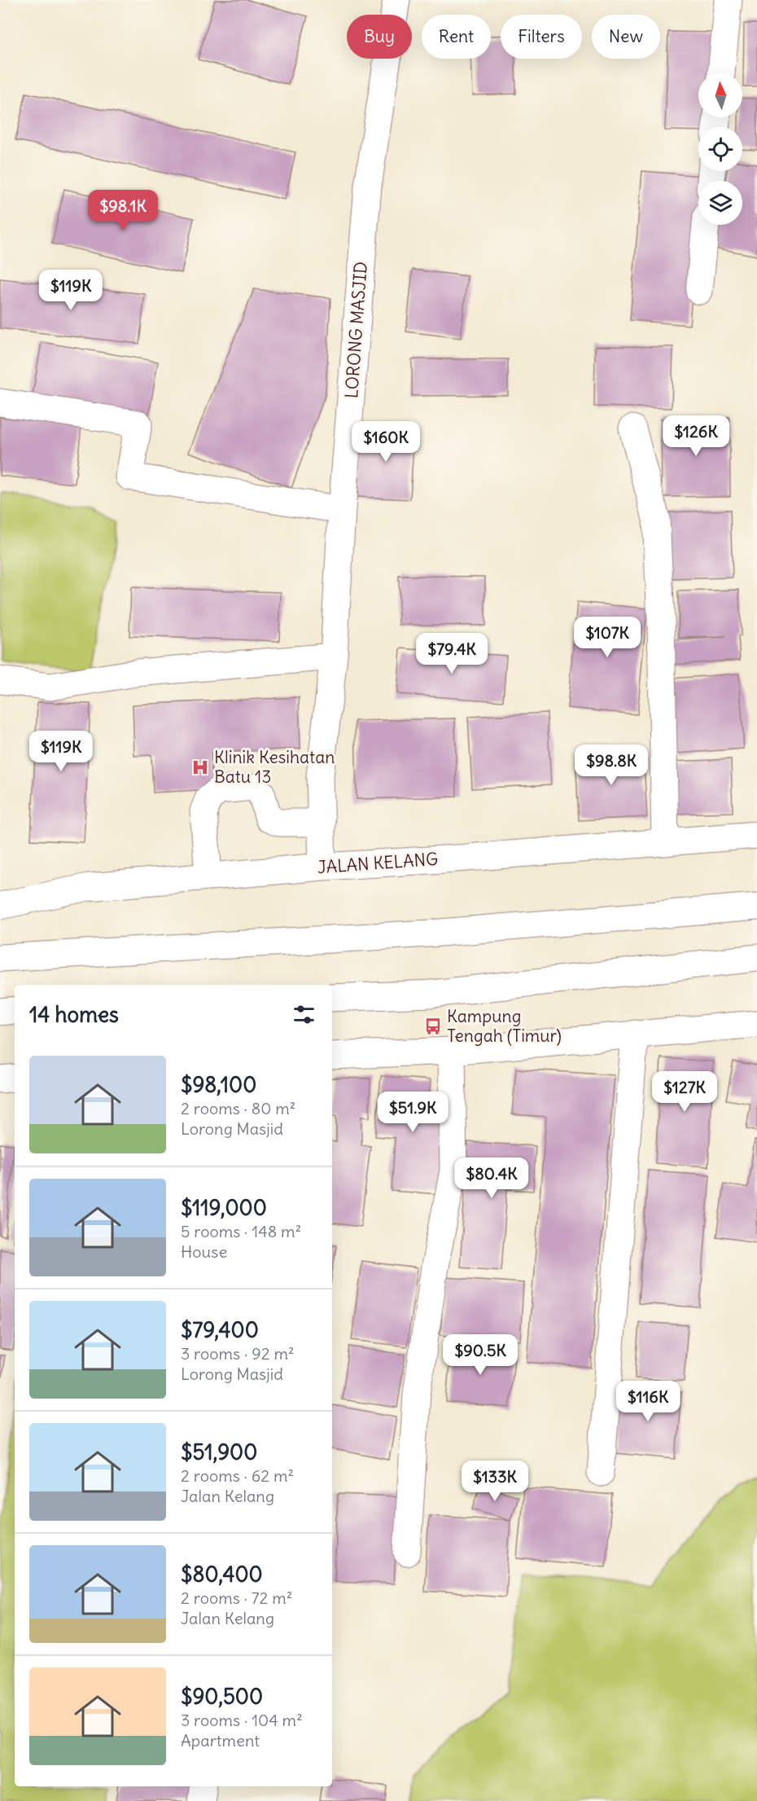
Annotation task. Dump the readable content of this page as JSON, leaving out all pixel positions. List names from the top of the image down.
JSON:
{
  "streets": {
    "main road": ["LORONG MASJID", "JALAN KELANG"]
  },
  "crossings": [
    ["LORONG MASJID", "JALAN KELANG"]
  ],
  "places": {
    "hospital": ["Klinik Kesihatan Batu 13"],
    "bus stop": ["Kampung Tengah (Timur)"]
  },
  "north": "top",
  "page": {
    "chip": [
      "Buy",
      "Rent",
      "Filters",
      "New"
    ],
    "price": [
      "$98.1K",
      "$119K",
      "$126K",
      "$160K",
      "$107K",
      "$79.4K",
      "$119K",
      "$98.8K",
      "$127K",
      "$51.9K",
      "$80.4K",
      "$90.5K",
      "$116K",
      "$133K"
    ],
    "heading": "14 homes",
    "list": [
      {
        "name": "$98,100",
        "note": "2 rooms · 80 m² · Lorong Masjid"
      },
      {
        "name": "$119,000",
        "note": "5 rooms · 148 m² · House"
      },
      {
        "name": "$79,400",
        "note": "3 rooms · 92 m² · Lorong Masjid"
      },
      {
        "name": "$51,900",
        "note": "2 rooms · 62 m² · Jalan Kelang"
      },
      {
        "name": "$80,400",
        "note": "2 rooms · 72 m² · Jalan Kelang"
      },
      {
        "name": "$90,500",
        "note": "3 rooms · 104 m² · Apartment"
      }
    ]
  }
}
